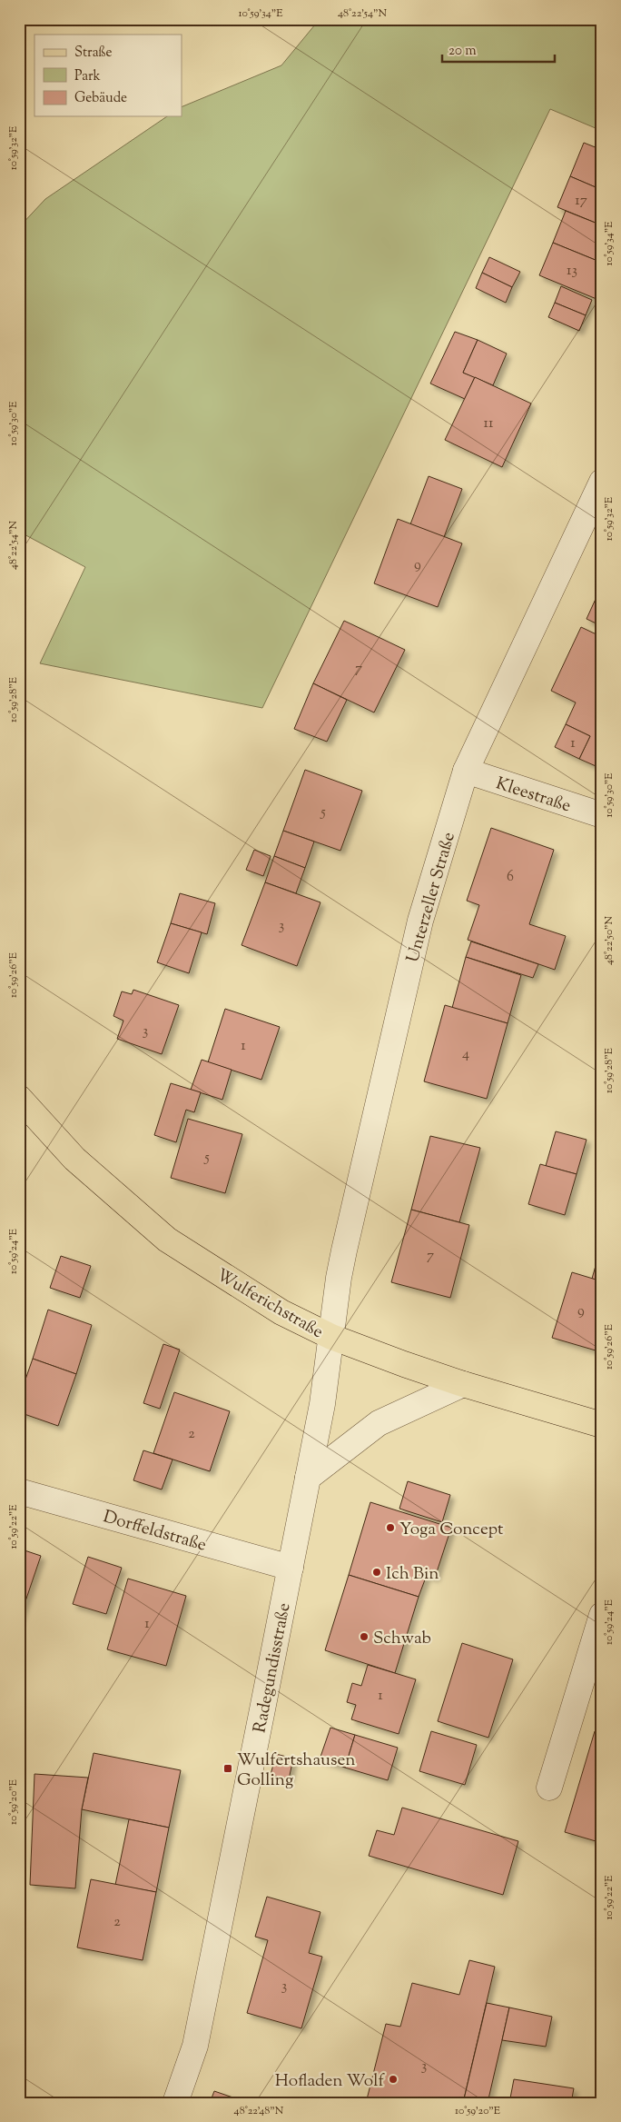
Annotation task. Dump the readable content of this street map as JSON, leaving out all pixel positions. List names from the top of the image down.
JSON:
{
  "streets": {
    "main road": ["Wulferichstraße"],
    "street": [
      "Kleestraße",
      "Unterzeller Straße",
      "Dorffeldstraße",
      "Radegundisstraße"
    ]
  },
  "crossings": [
    ["Kleestraße", "Unterzeller Straße"],
    ["Unterzeller Straße", "Wulferichstraße"],
    ["Unterzeller Straße", "Radegundisstraße"],
    ["Wulferichstraße", "Radegundisstraße"],
    ["Dorffeldstraße", "Radegundisstraße"]
  ],
  "places": {
    "other": [
      "Yoga Concept",
      "Ich Bin",
      "Schwab",
      "Hofladen Wolf"
    ],
    "transit": ["Wulfertshausen Golling"]
  },
  "house_numbers": [
    "17",
    "13",
    "11",
    "9",
    "7",
    "1",
    "5",
    "6",
    "3",
    "3",
    "1",
    "4",
    "5",
    "7",
    "9",
    "2",
    "1",
    "1",
    "2",
    "3",
    "3"
  ],
  "legend": ["Straße", "Park", "Gebäude"],
  "scale_bar": "20 m",
  "coordinates": [
    "10°59'34\"E",
    "48°22'54\"N",
    "10°59'32\"E",
    "10°59'30\"E",
    "10°59'28\"E",
    "48°22'50\"N",
    "10°59'26\"E",
    "10°59'24\"E",
    "10°59'22\"E",
    "10°59'20\"E",
    "48°22'48\"N"
  ]
}
